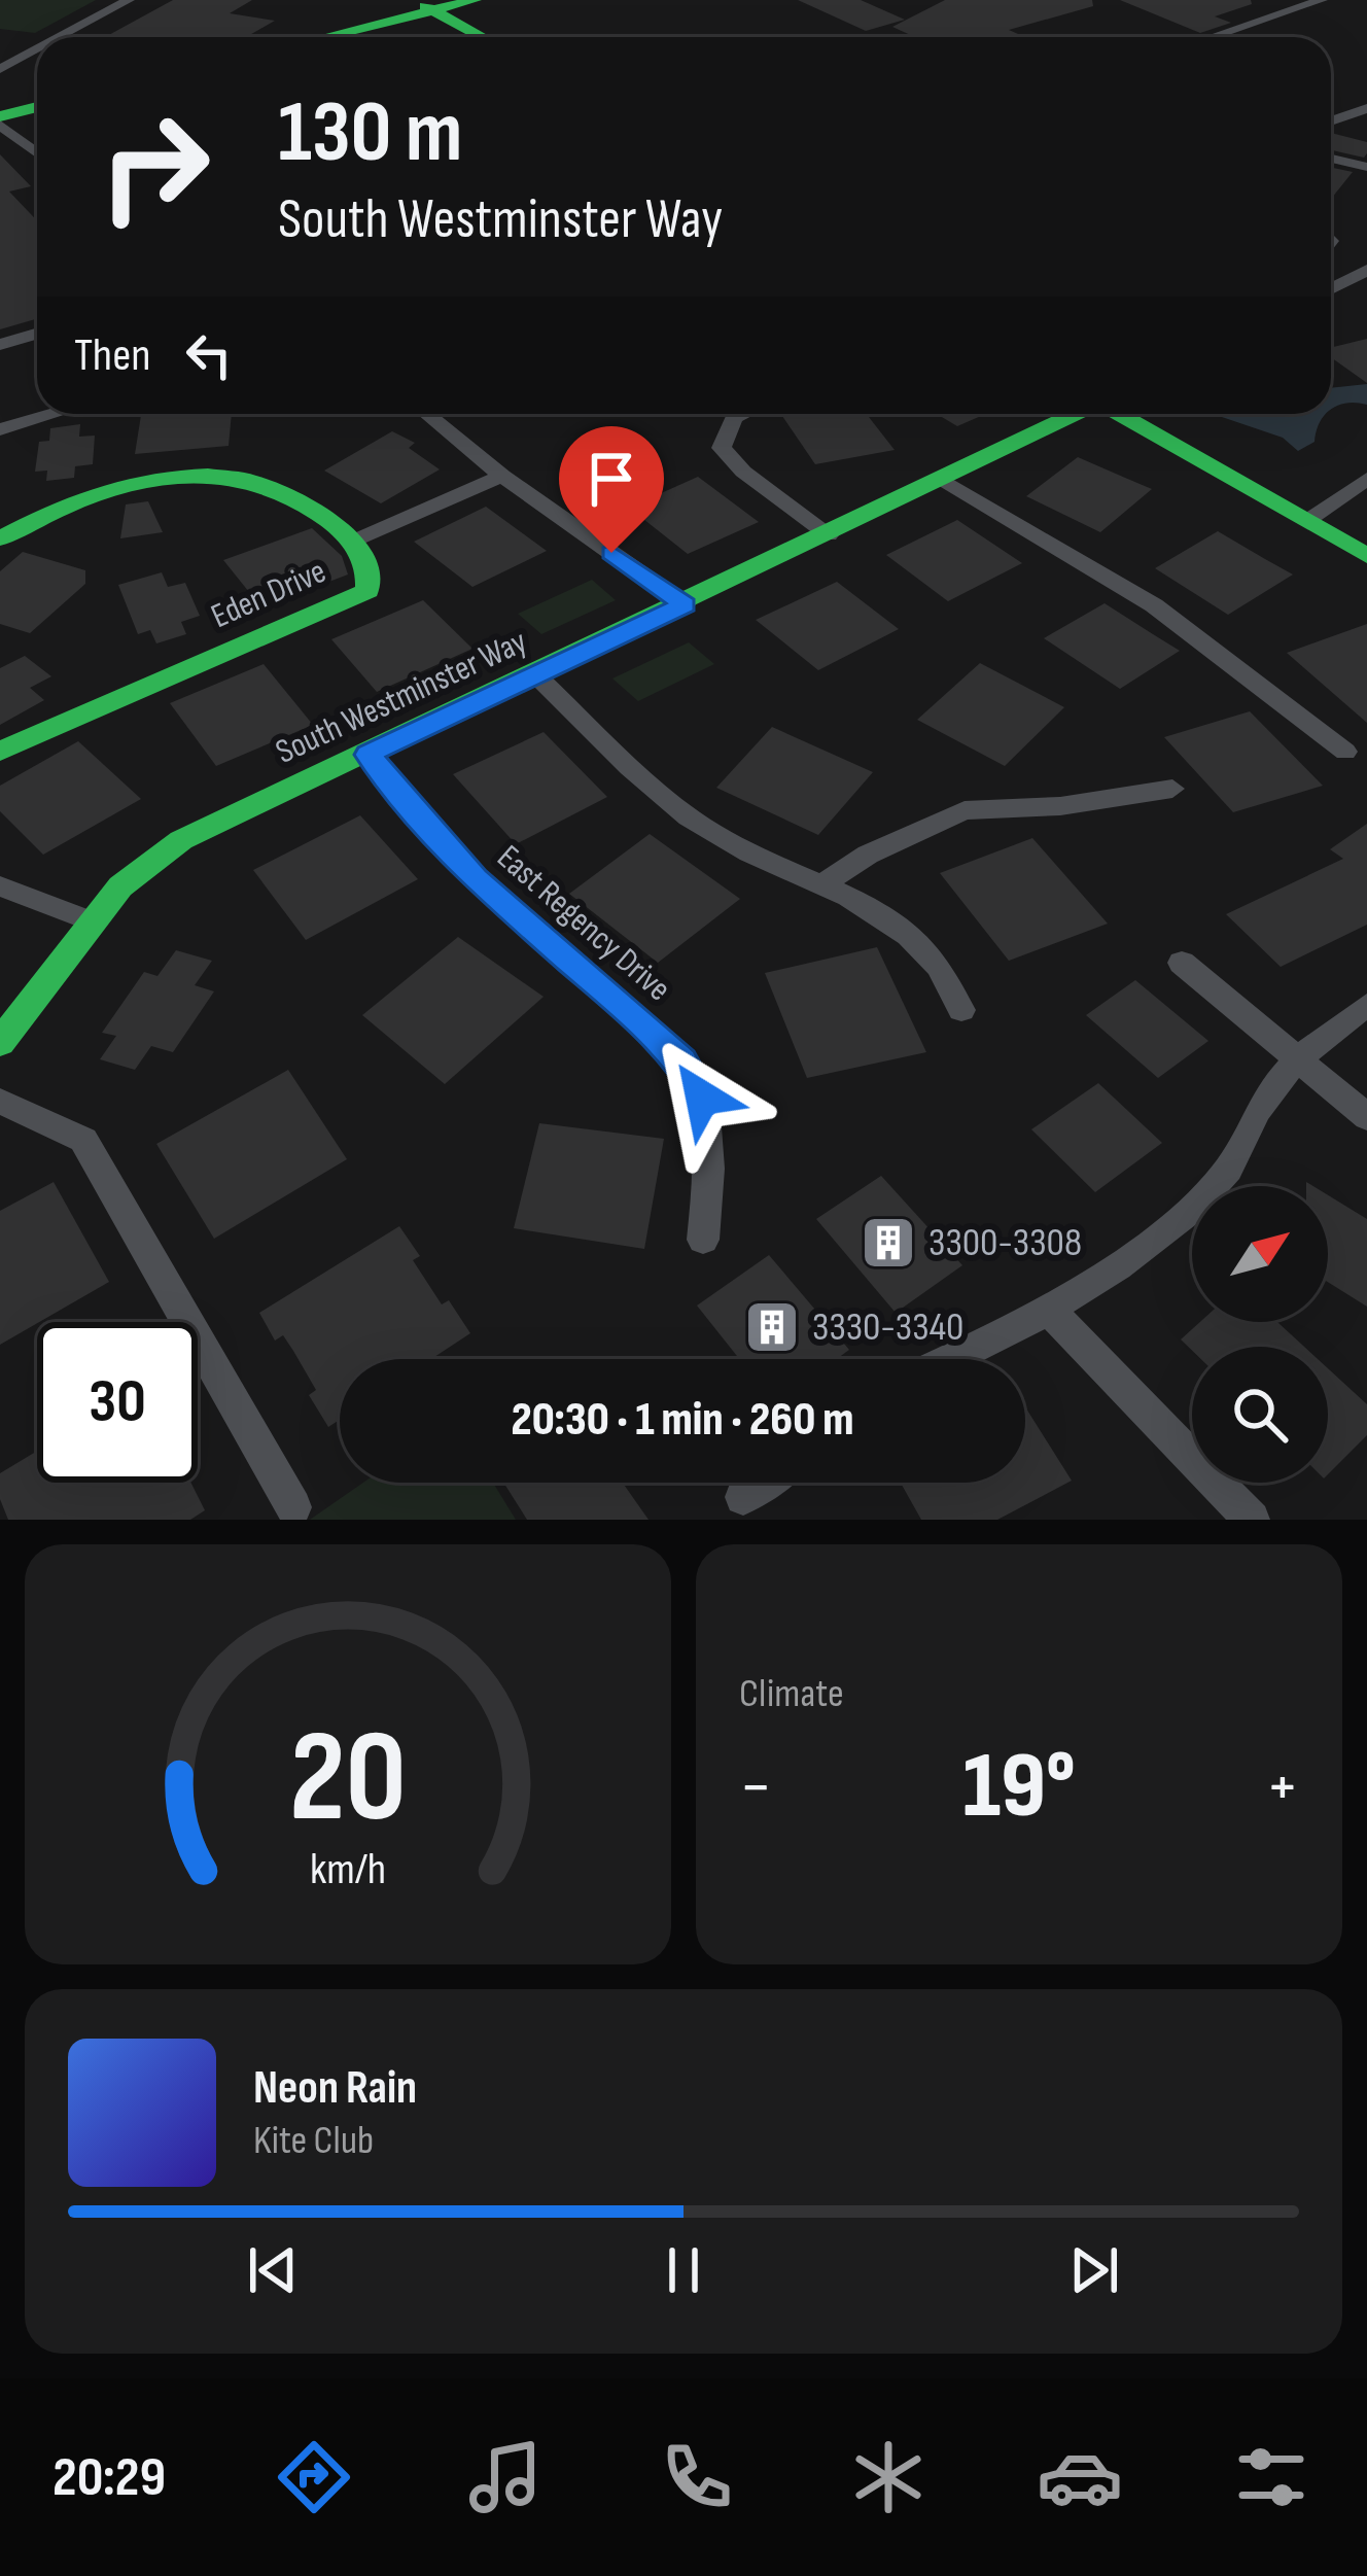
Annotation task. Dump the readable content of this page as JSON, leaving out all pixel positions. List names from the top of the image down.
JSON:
{
  "streets": {
    "street": ["Eden Drive", "South Westminster Way", "East Regency Drive"]
  },
  "crossings": [
    ["South Westminster Way", "East Regency Drive"]
  ],
  "places": {
    "building": ["3300-3308", "3330-3340"]
  },
  "north": "top right",
  "page": {
    "turn": ["130 m", "South Westminster Way"],
    "then": "Then",
    "limit": "30",
    "trip": "20:30 · 1 min · 260 m",
    "tile": "Climate",
    "heat": ["−", "19°", "+"],
    "song": ["Neon Rain", "Kite Club"],
    "tabs": "20:29",
    "gauge": ["20", "km/h"]
  }
}
